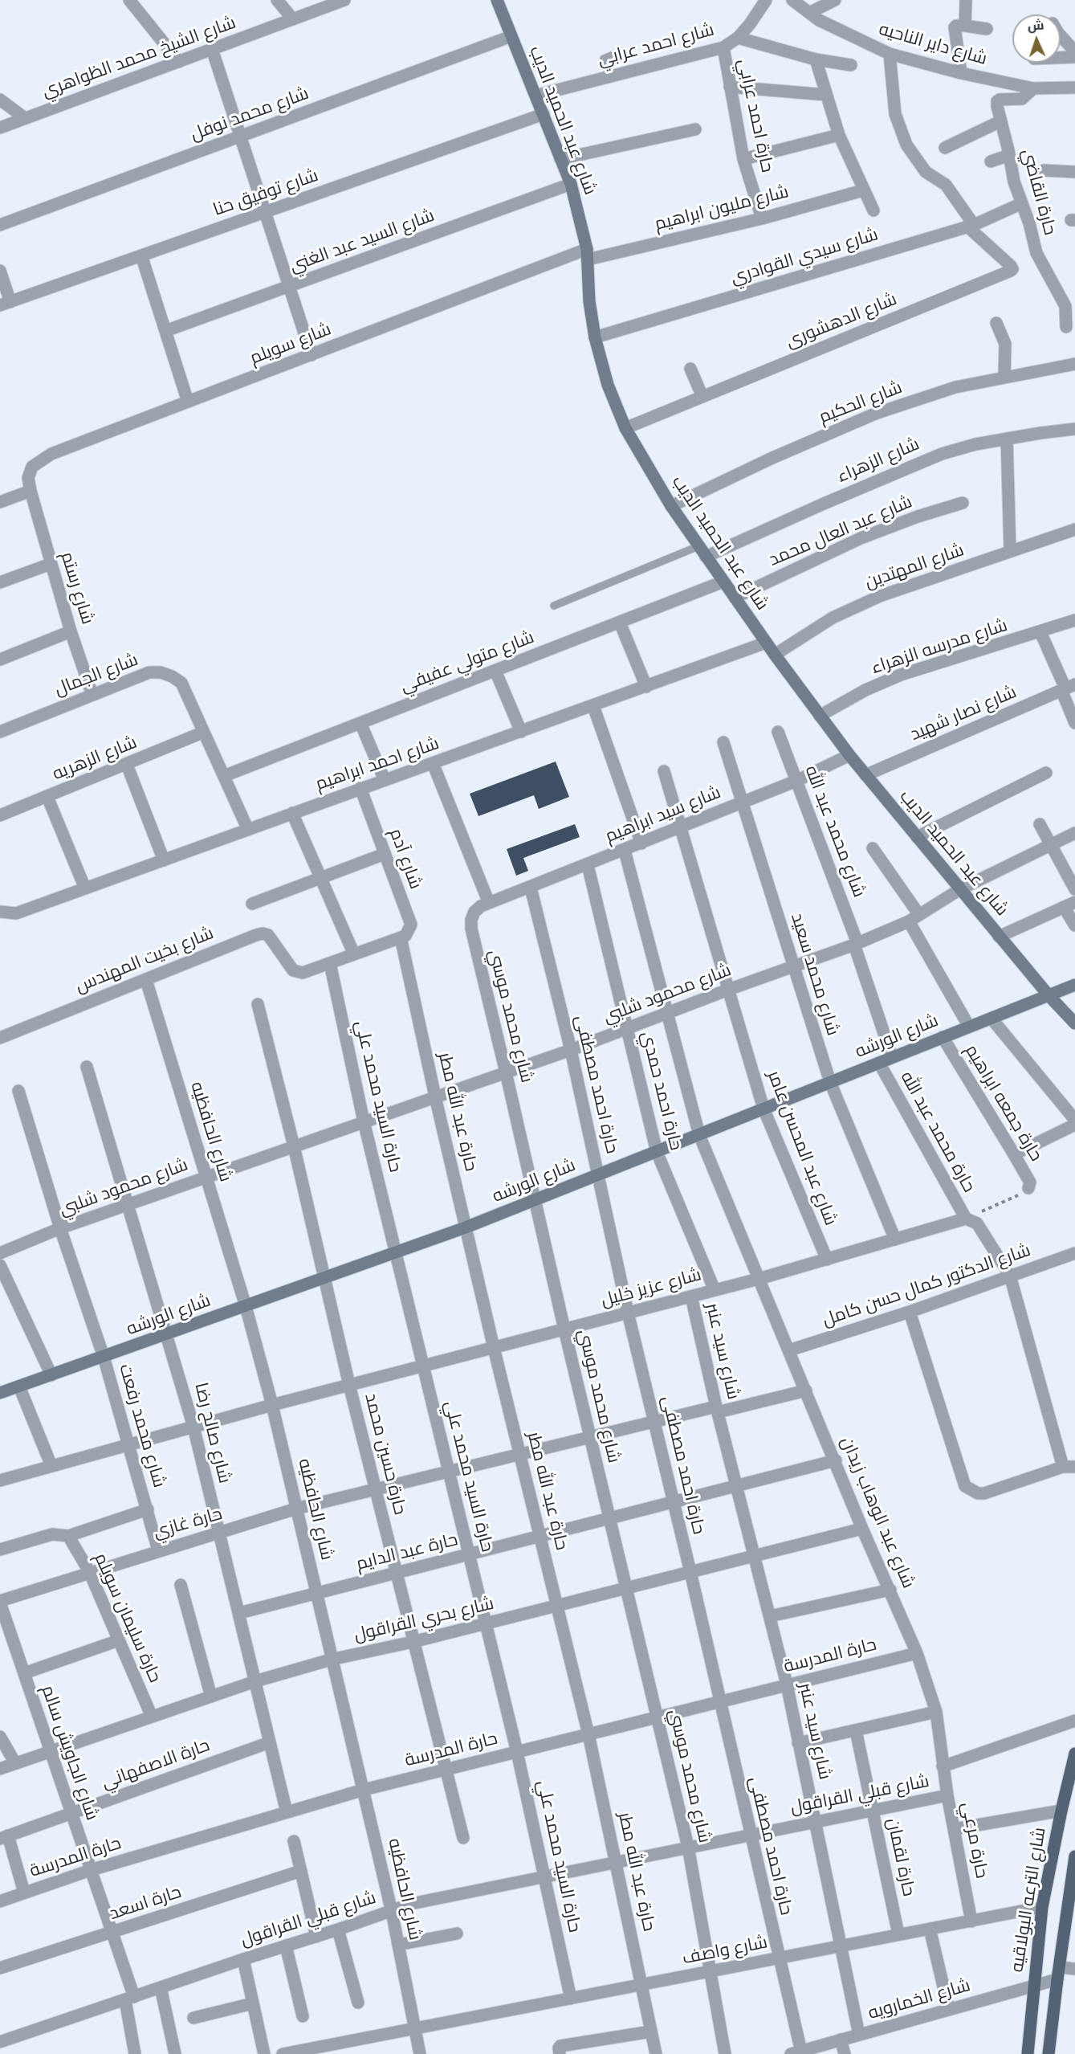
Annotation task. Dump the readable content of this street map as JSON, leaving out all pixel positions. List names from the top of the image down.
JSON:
{
  "streets": {
    "main road": ["شارع الترعه البولاقيه"],
    "street": [
      "شارع داير الناحيه",
      "شارع احمد عرابي",
      "شارع الشيخ محمد الظواهري",
      "شارع محمد نوفل",
      "حارة احمد عرابي",
      "شارع عبد الحميد الديب",
      "حارة القاضي",
      "شارع توفيق حنا",
      "شارع مليون ابراهيم",
      "شارع السيد عبد الغني",
      "شارع سيدي القوادري",
      "شارع الدهشورى",
      "شارع سويلم",
      "شارع الحكيم",
      "شارع الزهراء",
      "شارع عبد العال محمد",
      "شارع المهتدين",
      "شارع رستم",
      "شارع مدرسه الزهراء",
      "شارع متولي عفيفي",
      "شارع الجمال",
      "شارع نصار شهيد",
      "شارع الزهريه",
      "شارع احمد ابراهيم",
      "شارع سيد ابراهيم",
      "شارع محمد عبد الله",
      "شارع آدم",
      "شارع بخيت المهندس",
      "شارع محمد سعيد",
      "شارع محمود شلبي",
      "شارع محمد موسي",
      "شارع الورشه",
      "حارة احمد مصطفى",
      "حارة احمد حمدي",
      "حارة السيد محمد علي",
      "حارة جمعه ابراهيم",
      "حارة عبد الله مطر",
      "شارع الحافظيه",
      "حارة محمد عبد الله",
      "شارع عبد المحسن عامر",
      "شارع الدكتور كمال حسن كامل",
      "شارع عزيز خليل",
      "شارع سيد عنبر",
      "شارع محمد رفعت",
      "شارع صالح رضا",
      "حارة حسين محمد",
      "شارع عبد الوهاب زيدان",
      "حارة غازي",
      "حارة عبد الدايم",
      "حارة سليمان سويلم",
      "شارع بحري القراقول",
      "حارة المدرسة",
      "شارع الجاويش سالم",
      "حارة الاصفهاني",
      "شارع قبلي القراقول",
      "حارة مرعي",
      "حارة لقمان",
      "حارة اسعد",
      "شارع واصف",
      "شارع الخمارويه"
    ]
  },
  "crossings": [
    ["شارع داير الناحيه", "حارة القاضي"],
    ["شارع احمد عرابي", "حارة احمد عرابي"],
    ["شارع احمد عرابي", "شارع عبد الحميد الديب"],
    ["شارع محمد نوفل", "شارع عبد الحميد الديب"],
    ["حارة احمد عرابي", "شارع مليون ابراهيم"],
    ["شارع عبد الحميد الديب", "شارع توفيق حنا"],
    ["شارع عبد الحميد الديب", "شارع مليون ابراهيم"],
    ["شارع عبد الحميد الديب", "شارع السيد عبد الغني"],
    ["شارع عبد الحميد الديب", "شارع سيدي القوادري"],
    ["شارع عبد الحميد الديب", "شارع الدهشورى"],
    ["شارع عبد الحميد الديب", "شارع سويلم"],
    ["شارع عبد الحميد الديب", "شارع الحكيم"],
    ["شارع عبد الحميد الديب", "شارع الزهراء"],
    ["شارع عبد الحميد الديب", "شارع عبد العال محمد"],
    ["شارع عبد الحميد الديب", "شارع المهتدين"],
    ["شارع عبد الحميد الديب", "شارع مدرسه الزهراء"],
    ["شارع عبد الحميد الديب", "شارع متولي عفيفي"],
    ["شارع عبد الحميد الديب", "شارع نصار شهيد"],
    ["شارع عبد الحميد الديب", "شارع احمد ابراهيم"],
    ["شارع عبد الحميد الديب", "شارع سيد ابراهيم"],
    ["شارع عبد الحميد الديب", "شارع محمود شلبي"],
    ["شارع عبد الحميد الديب", "شارع الورشه"],
    ["حارة القاضي", "شارع سيدي القوادري"],
    ["شارع مليون ابراهيم", "شارع سويلم"],
    ["شارع سيدي القوادري", "شارع الدهشورى"],
    ["شارع سويلم", "شارع رستم"],
    ["شارع رستم", "شارع الجمال"],
    ["شارع متولي عفيفي", "شارع الجمال"],
    ["شارع الجمال", "شارع الزهريه"],
    ["شارع الجمال", "شارع احمد ابراهيم"],
    ["شارع احمد ابراهيم", "شارع آدم"],
    ["شارع سيد ابراهيم", "شارع محمد عبد الله"],
    ["شارع سيد ابراهيم", "شارع محمد سعيد"],
    ["شارع سيد ابراهيم", "شارع محمد موسي"],
    ["شارع سيد ابراهيم", "حارة احمد مصطفى"],
    ["شارع سيد ابراهيم", "حارة احمد حمدي"],
    ["شارع سيد ابراهيم", "شارع عبد المحسن عامر"],
    ["شارع سيد ابراهيم", "شارع عبد الوهاب زيدان"],
    ["شارع محمد عبد الله", "شارع محمود شلبي"],
    ["شارع محمد عبد الله", "شارع الورشه"],
    ["شارع آدم", "حارة عبد الله مطر"],
    ["شارع بخيت المهندس", "حارة السيد محمد علي"],
    ["شارع بخيت المهندس", "شارع الحافظيه"],
    ["شارع محمد سعيد", "شارع محمود شلبي"],
    ["شارع محمد سعيد", "شارع الورشه"],
    ["شارع محمد سعيد", "شارع عزيز خليل"],
    ["شارع محمود شلبي", "شارع محمد موسي"],
    ["شارع محمود شلبي", "حارة احمد مصطفى"],
    ["شارع محمود شلبي", "حارة احمد حمدي"],
    ["شارع محمود شلبي", "حارة السيد محمد علي"],
    ["شارع محمود شلبي", "حارة جمعه ابراهيم"],
    ["شارع محمود شلبي", "حارة عبد الله مطر"],
    ["شارع محمود شلبي", "شارع الحافظيه"],
    ["شارع محمود شلبي", "شارع عبد المحسن عامر"],
    ["شارع محمود شلبي", "شارع محمد رفعت"],
    ["شارع محمود شلبي", "شارع صالح رضا"],
    ["شارع محمود شلبي", "حارة حسين محمد"],
    ["شارع محمود شلبي", "شارع عبد الوهاب زيدان"],
    ["شارع محمد موسي", "شارع الورشه"],
    ["شارع محمد موسي", "شارع عزيز خليل"],
    ["شارع محمد موسي", "حارة غازي"],
    ["شارع محمد موسي", "حارة عبد الدايم"],
    ["شارع محمد موسي", "شارع بحري القراقول"],
    ["شارع محمد موسي", "حارة المدرسة"],
    ["شارع محمد موسي", "شارع قبلي القراقول"],
    ["شارع محمد موسي", "شارع واصف"],
    ["شارع الورشه", "حارة احمد مصطفى"],
    ["شارع الورشه", "حارة احمد حمدي"],
    ["شارع الورشه", "حارة السيد محمد علي"],
    ["شارع الورشه", "حارة جمعه ابراهيم"],
    ["شارع الورشه", "حارة عبد الله مطر"],
    ["شارع الورشه", "شارع الحافظيه"],
    ["شارع الورشه", "حارة محمد عبد الله"],
    ["شارع الورشه", "شارع عبد المحسن عامر"],
    ["شارع الورشه", "شارع محمد رفعت"],
    ["شارع الورشه", "شارع صالح رضا"],
    ["شارع الورشه", "حارة حسين محمد"],
    ["شارع الورشه", "شارع عبد الوهاب زيدان"],
    ["حارة احمد مصطفى", "شارع عزيز خليل"],
    ["حارة احمد مصطفى", "حارة غازي"],
    ["حارة احمد مصطفى", "حارة عبد الدايم"],
    ["حارة احمد مصطفى", "شارع بحري القراقول"],
    ["حارة احمد مصطفى", "حارة المدرسة"],
    ["حارة احمد مصطفى", "شارع قبلي القراقول"],
    ["حارة احمد مصطفى", "شارع واصف"],
    ["حارة احمد مصطفى", "شارع الخمارويه"],
    ["حارة احمد حمدي", "شارع عزيز خليل"],
    ["حارة السيد محمد علي", "شارع عزيز خليل"],
    ["حارة السيد محمد علي", "حارة غازي"],
    ["حارة السيد محمد علي", "حارة عبد الدايم"],
    ["حارة السيد محمد علي", "شارع بحري القراقول"],
    ["حارة السيد محمد علي", "حارة المدرسة"],
    ["حارة السيد محمد علي", "شارع قبلي القراقول"],
    ["حارة السيد محمد علي", "شارع واصف"],
    ["حارة عبد الله مطر", "شارع عزيز خليل"],
    ["حارة عبد الله مطر", "حارة غازي"],
    ["حارة عبد الله مطر", "حارة عبد الدايم"],
    ["حارة عبد الله مطر", "شارع بحري القراقول"],
    ["حارة عبد الله مطر", "حارة المدرسة"],
    ["حارة عبد الله مطر", "شارع قبلي القراقول"],
    ["حارة عبد الله مطر", "شارع واصف"],
    ["شارع الحافظيه", "شارع عزيز خليل"],
    ["شارع الحافظيه", "حارة غازي"],
    ["شارع الحافظيه", "حارة عبد الدايم"],
    ["شارع الحافظيه", "شارع بحري القراقول"],
    ["شارع الحافظيه", "حارة المدرسة"],
    ["شارع الحافظيه", "شارع قبلي القراقول"],
    ["شارع الحافظيه", "شارع واصف"],
    ["حارة محمد عبد الله", "شارع عزيز خليل"],
    ["شارع عبد المحسن عامر", "شارع عزيز خليل"],
    ["شارع الدكتور كمال حسن كامل", "شارع عبد الوهاب زيدان"],
    ["شارع عزيز خليل", "شارع سيد عنبر"],
    ["شارع عزيز خليل", "شارع محمد رفعت"],
    ["شارع عزيز خليل", "شارع صالح رضا"],
    ["شارع عزيز خليل", "حارة حسين محمد"],
    ["شارع عزيز خليل", "شارع عبد الوهاب زيدان"],
    ["شارع سيد عنبر", "حارة غازي"],
    ["شارع سيد عنبر", "حارة عبد الدايم"],
    ["شارع سيد عنبر", "شارع بحري القراقول"],
    ["شارع سيد عنبر", "حارة المدرسة"],
    ["شارع سيد عنبر", "شارع قبلي القراقول"],
    ["شارع سيد عنبر", "شارع واصف"],
    ["شارع سيد عنبر", "شارع الخمارويه"],
    ["شارع محمد رفعت", "حارة غازي"],
    ["شارع صالح رضا", "حارة غازي"],
    ["شارع صالح رضا", "حارة عبد الدايم"],
    ["شارع صالح رضا", "شارع بحري القراقول"],
    ["شارع صالح رضا", "حارة المدرسة"],
    ["شارع صالح رضا", "حارة الاصفهاني"],
    ["حارة حسين محمد", "حارة غازي"],
    ["حارة حسين محمد", "حارة عبد الدايم"],
    ["حارة حسين محمد", "شارع بحري القراقول"],
    ["حارة حسين محمد", "حارة المدرسة"],
    ["شارع عبد الوهاب زيدان", "حارة غازي"],
    ["شارع عبد الوهاب زيدان", "حارة عبد الدايم"],
    ["شارع عبد الوهاب زيدان", "شارع بحري القراقول"],
    ["شارع عبد الوهاب زيدان", "حارة المدرسة"],
    ["شارع عبد الوهاب زيدان", "حارة مرعي"],
    ["حارة غازي", "حارة سليمان سويلم"],
    ["حارة غازي", "شارع الجاويش سالم"],
    ["حارة سليمان سويلم", "شارع بحري القراقول"],
    ["شارع بحري القراقول", "شارع الجاويش سالم"],
    ["حارة المدرسة", "شارع الجاويش سالم"],
    ["شارع الجاويش سالم", "حارة الاصفهاني"],
    ["شارع الجاويش سالم", "شارع قبلي القراقول"],
    ["شارع الجاويش سالم", "حارة اسعد"],
    ["شارع قبلي القراقول", "حارة مرعي"],
    ["شارع قبلي القراقول", "حارة لقمان"],
    ["حارة مرعي", "شارع واصف"],
    ["حارة لقمان", "شارع واصف"],
    ["شارع الترعه البولاقيه", "شارع واصف"],
    ["شارع الترعه البولاقيه", "شارع الخمارويه"]
  ],
  "north": "top"
}
